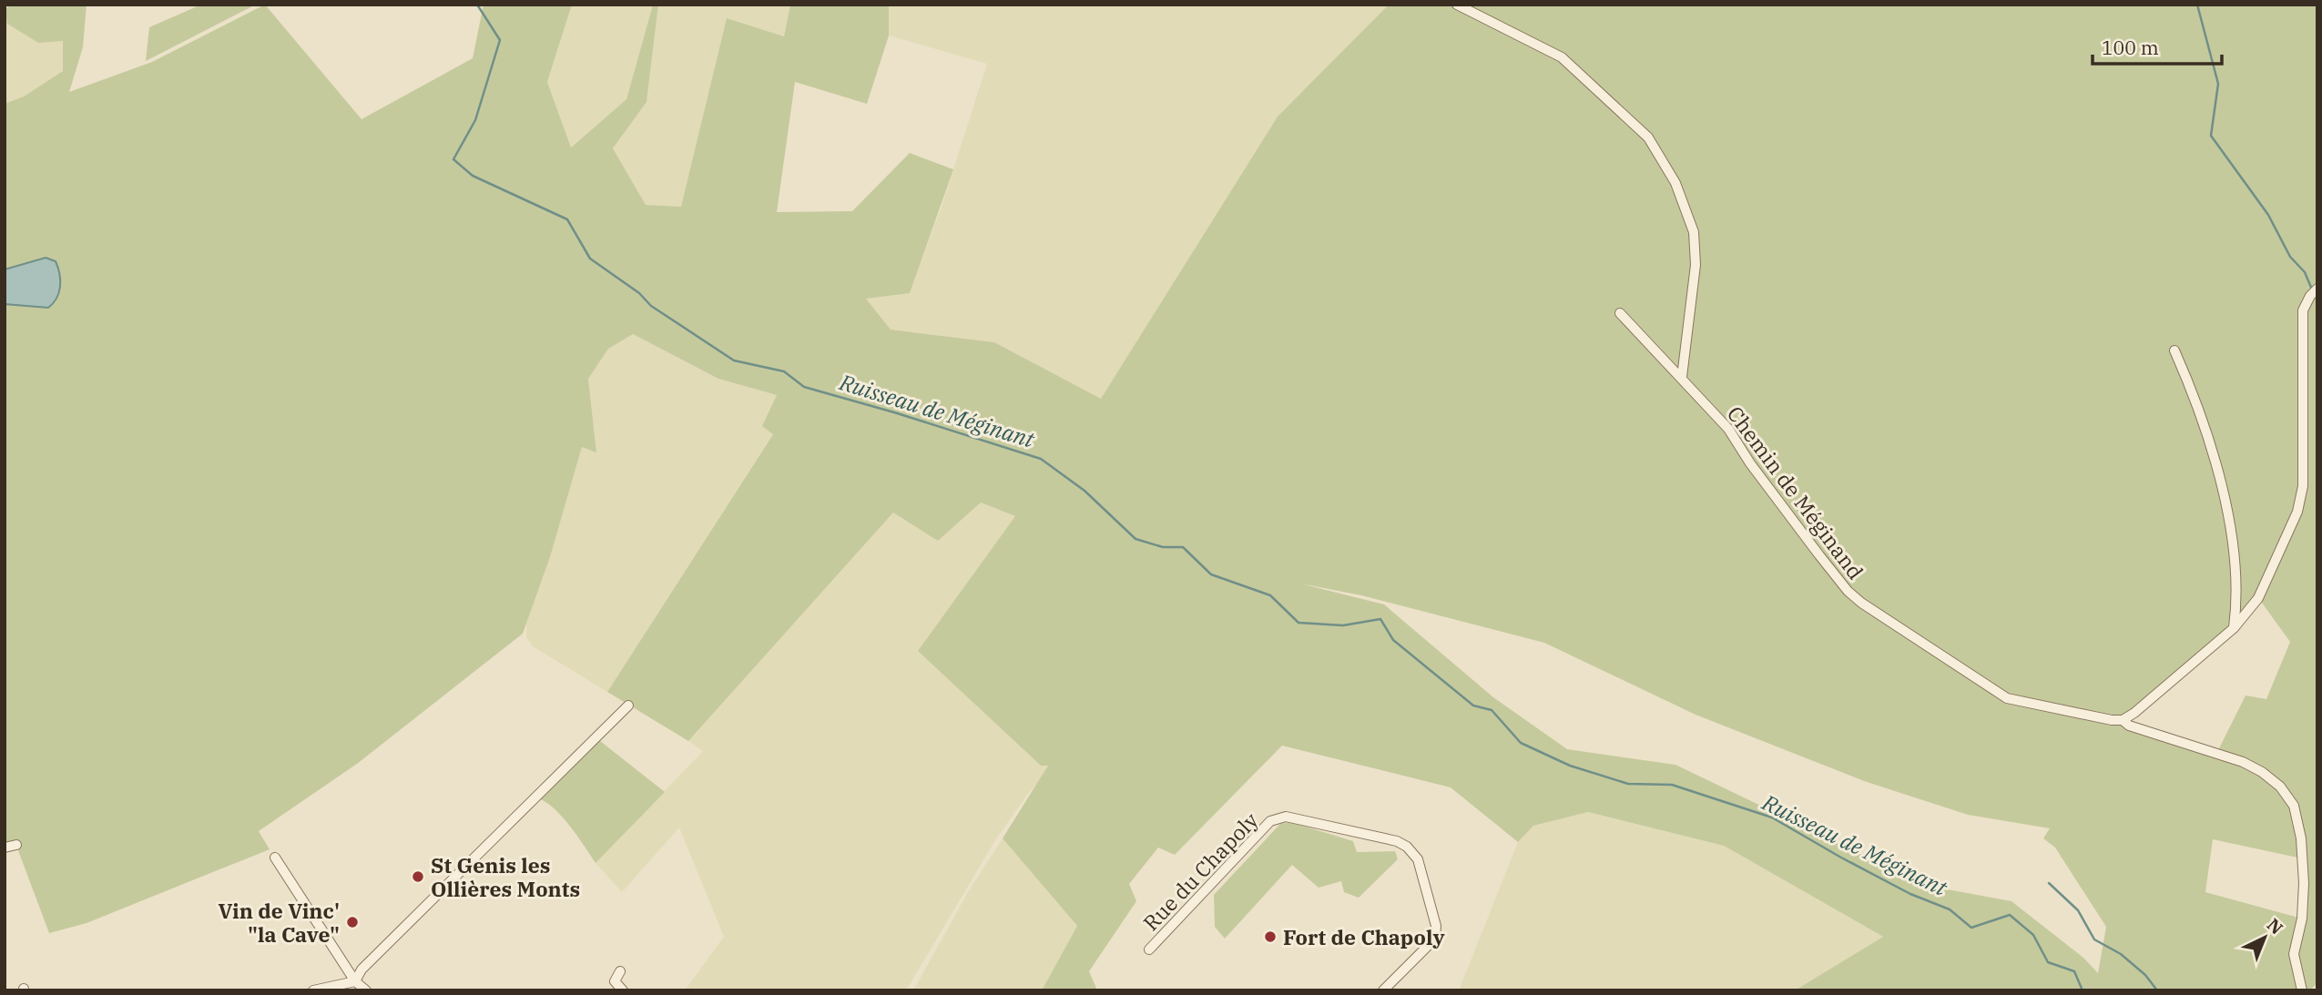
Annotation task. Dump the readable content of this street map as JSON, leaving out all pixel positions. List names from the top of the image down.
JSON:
{
  "streets": {
    "street": ["Chemin de Méginand", "Rue du Chapoly"]
  },
  "water": ["Ruisseau de Méginant"],
  "places": ["St Genis les Ollières Monts", "Vin de Vinc' \"la Cave\"", "Fort de Chapoly"],
  "scale_bar": "100 m",
  "north": "top right"
}
